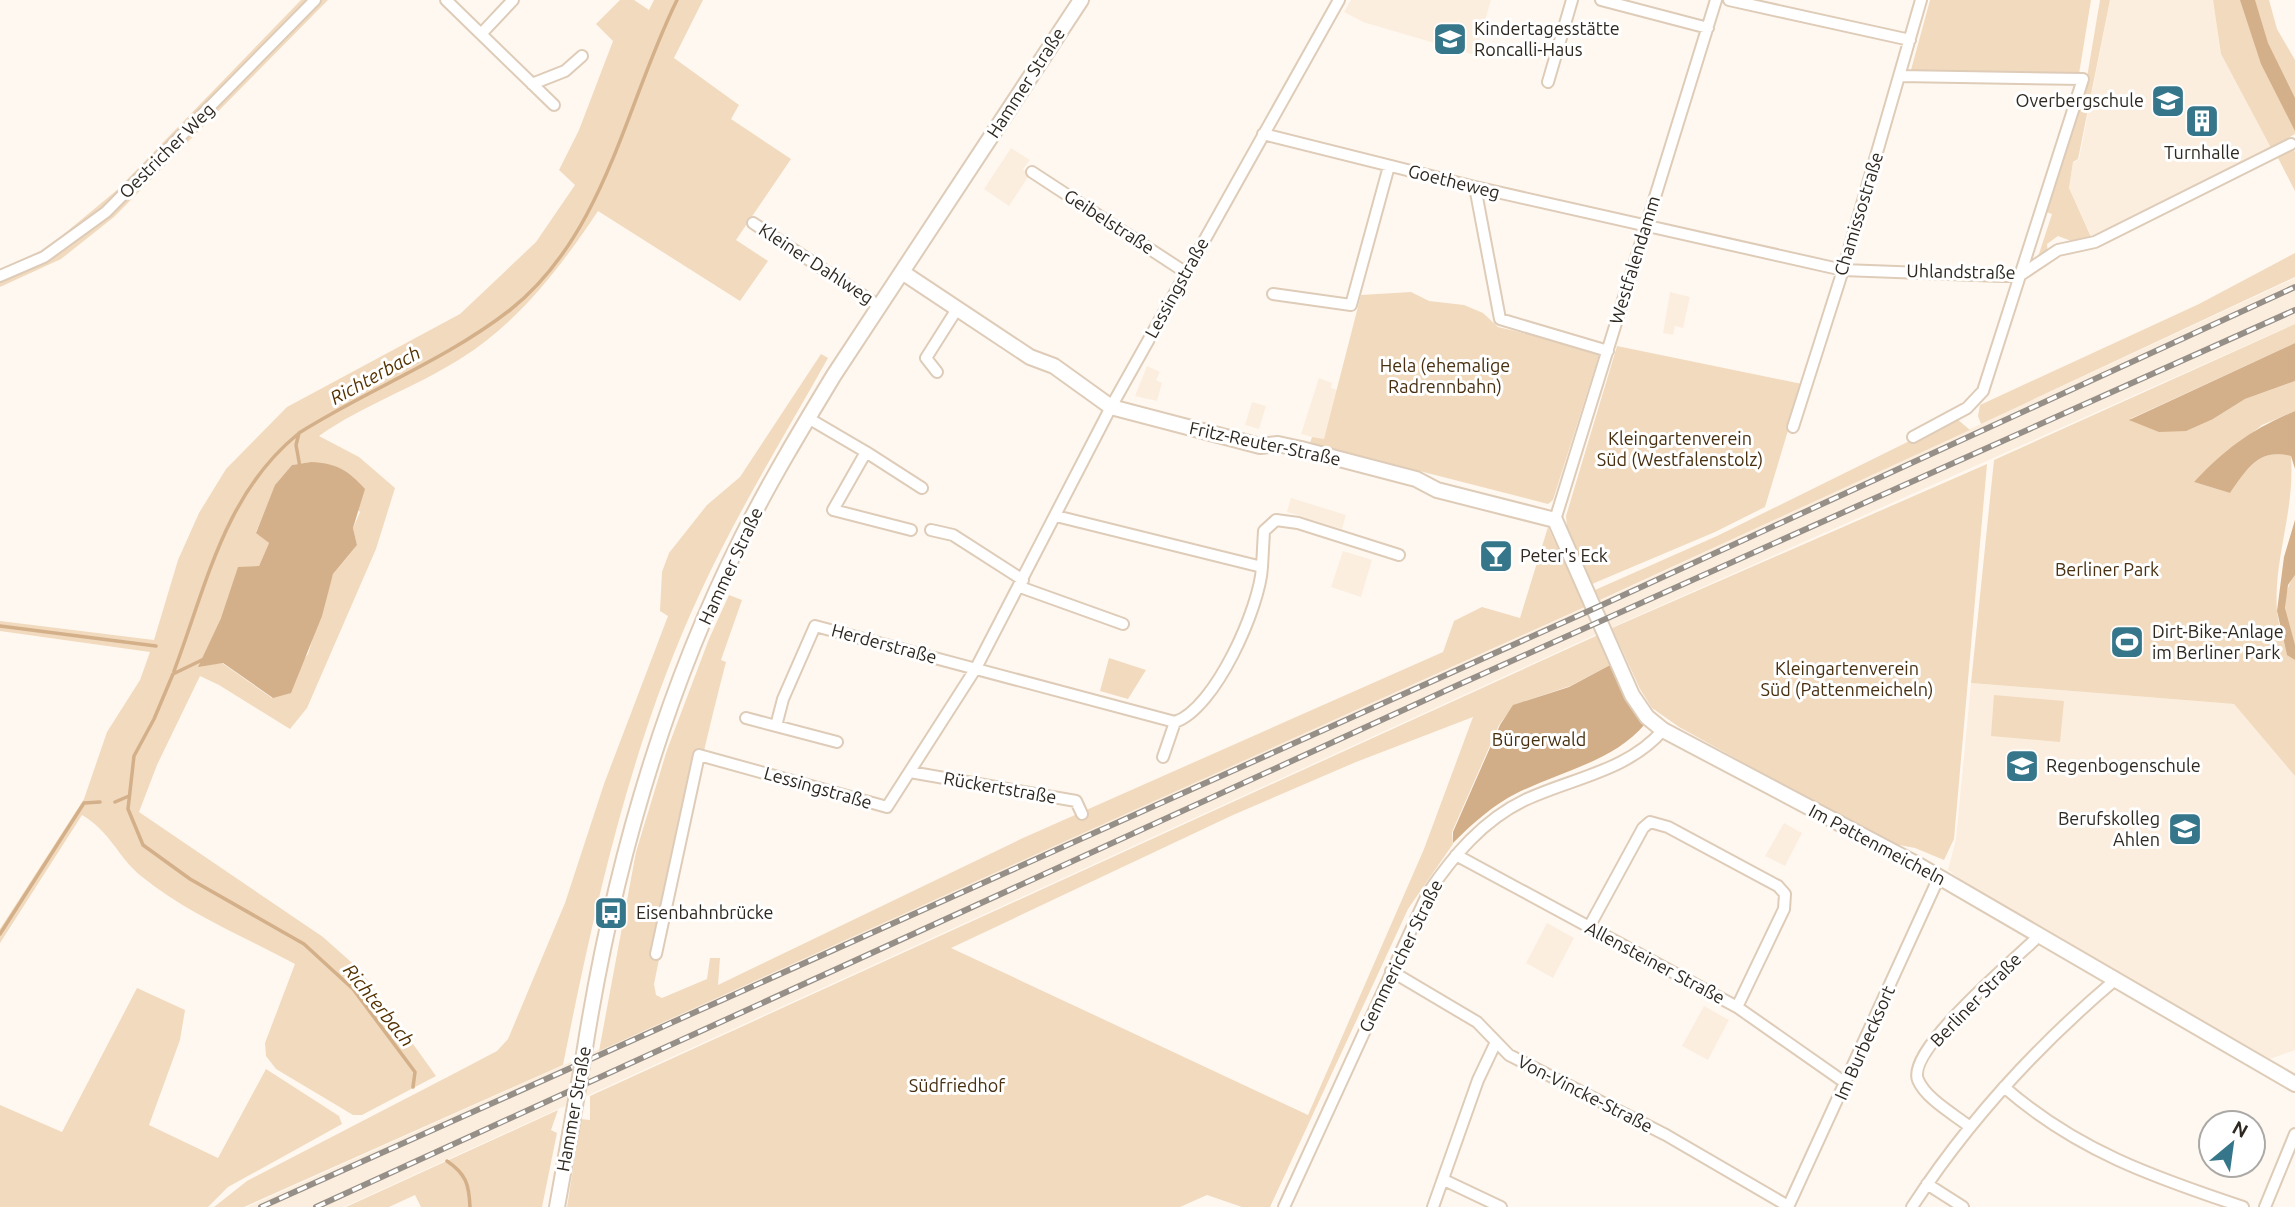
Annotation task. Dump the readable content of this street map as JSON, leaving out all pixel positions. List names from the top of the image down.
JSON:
{
  "streets": {
    "street": [
      "Hammer Straße",
      "Oestricher Weg",
      "Goetheweg",
      "Chamissostraße",
      "Geibelstraße",
      "Westfalendamm",
      "Kleiner Dahlweg",
      "Uhlandstraße",
      "Lessingstraße",
      "Fritz-Reuter-Straße",
      "Herderstraße",
      "Rückertstraße",
      "Im Pattenmeicheln",
      "Gemmericher Straße",
      "Allensteiner Straße",
      "Berliner Straße",
      "Im Burbecksort",
      "Von-Vincke-Straße"
    ]
  },
  "crossings": [
    ["Hammer Straße", "Kleiner Dahlweg"],
    ["Hammer Straße", "Fritz-Reuter-Straße"],
    ["Goetheweg", "Westfalendamm"],
    ["Goetheweg", "Uhlandstraße"],
    ["Goetheweg", "Lessingstraße"],
    ["Chamissostraße", "Uhlandstraße"],
    ["Geibelstraße", "Lessingstraße"],
    ["Westfalendamm", "Uhlandstraße"],
    ["Westfalendamm", "Fritz-Reuter-Straße"],
    ["Westfalendamm", "Im Pattenmeicheln"],
    ["Lessingstraße", "Fritz-Reuter-Straße"],
    ["Lessingstraße", "Herderstraße"],
    ["Lessingstraße", "Rückertstraße"],
    ["Fritz-Reuter-Straße", "Im Pattenmeicheln"],
    ["Im Pattenmeicheln", "Gemmericher Straße"],
    ["Im Pattenmeicheln", "Berliner Straße"],
    ["Im Pattenmeicheln", "Im Burbecksort"],
    ["Gemmericher Straße", "Allensteiner Straße"],
    ["Gemmericher Straße", "Von-Vincke-Straße"],
    ["Allensteiner Straße", "Im Burbecksort"],
    ["Im Burbecksort", "Von-Vincke-Straße"]
  ],
  "water": ["Richterbach"],
  "parks": [
    "Hela (ehemalige Radrennbahn)",
    "Kleingartenverein Süd (Westfalenstolz)",
    "Berliner Park",
    "Kleingartenverein Süd (Pattenmeicheln)",
    "Bürgerwald",
    "Südfriedhof"
  ],
  "places": {
    "school or university": [
      "Kindertagesstätte Roncalli-Haus",
      "Overbergschule",
      "Regenbogenschule",
      "Berufskolleg Ahlen"
    ],
    "building": ["Turnhalle"],
    "bar": ["Peter's Eck"],
    "sports": ["Dirt-Bike-Anlage im Berliner Park"],
    "bus stop": ["Eisenbahnbrücke"]
  },
  "north": "top right"
}
